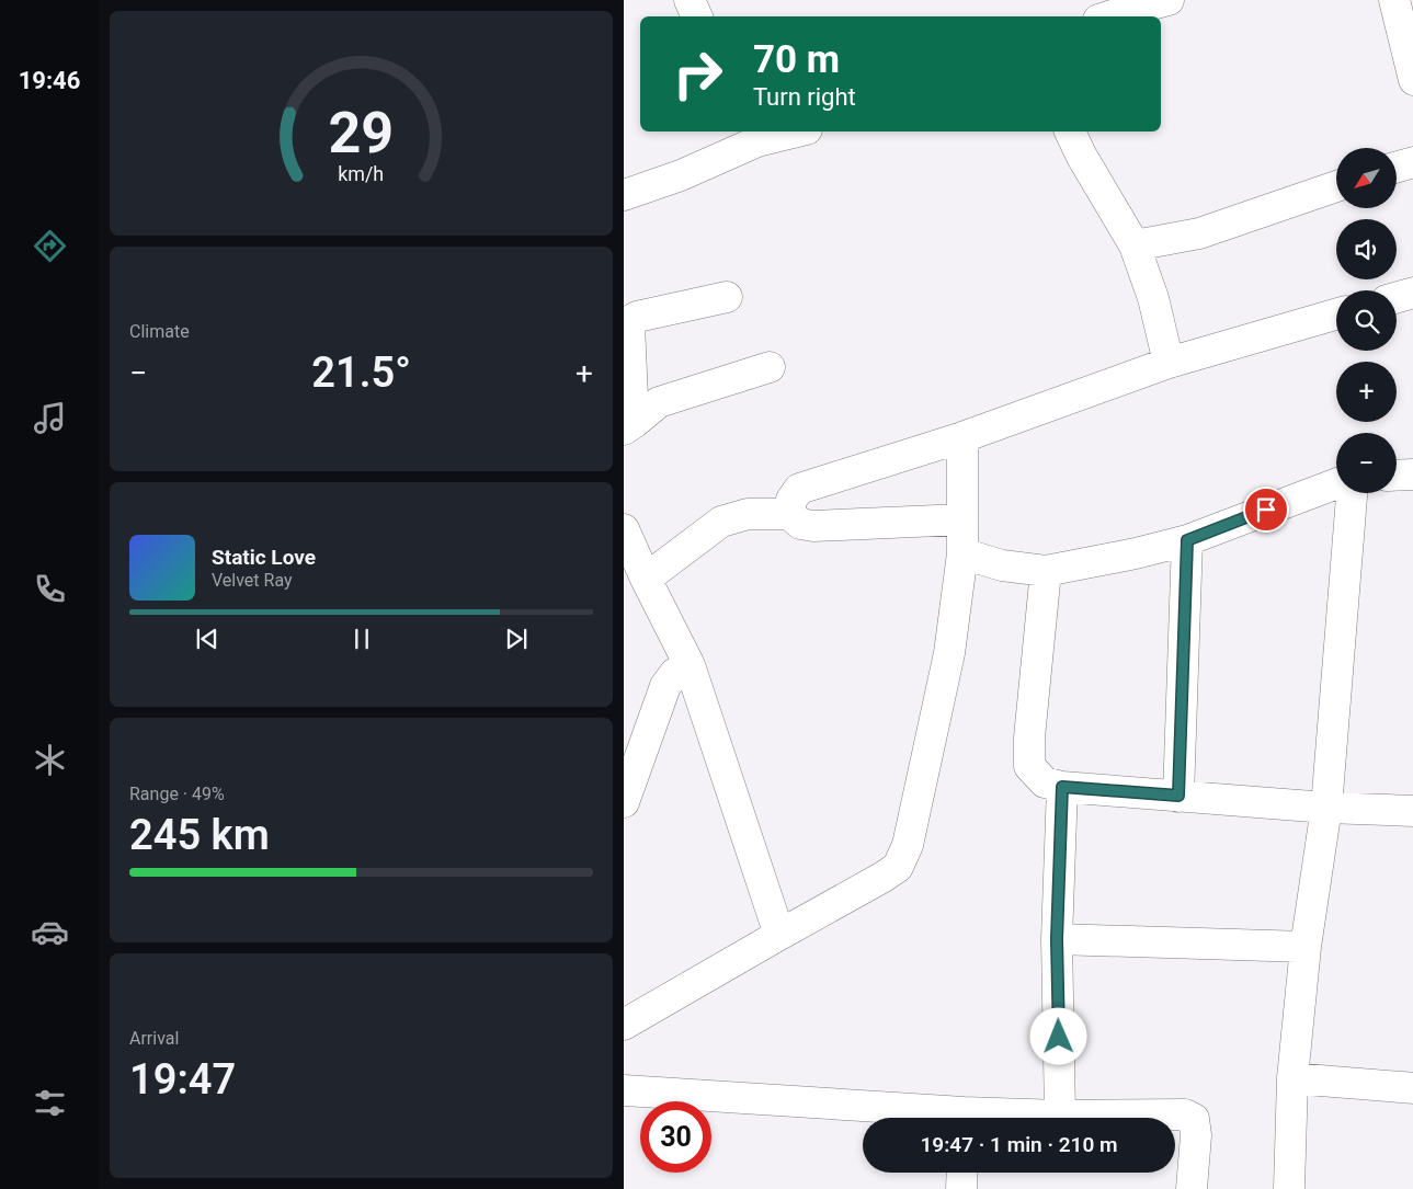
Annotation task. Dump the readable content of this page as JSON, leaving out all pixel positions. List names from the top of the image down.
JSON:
{
  "north": "bottom left",
  "page": {
    "tabs": "19:46",
    "turn": ["70 m", "Turn right"],
    "map_buttons": ["+", "−"],
    "tile": [
      "Climate",
      ["Range · 49%", "245 km"],
      ["Arrival", "19:47"]
    ],
    "heat": ["−", "21.5°", "+"],
    "song": ["Static Love", "Velvet Ray"],
    "limit": "30",
    "trip": "19:47 · 1 min · 210 m",
    "gauge": ["29", "km/h"]
  }
}
